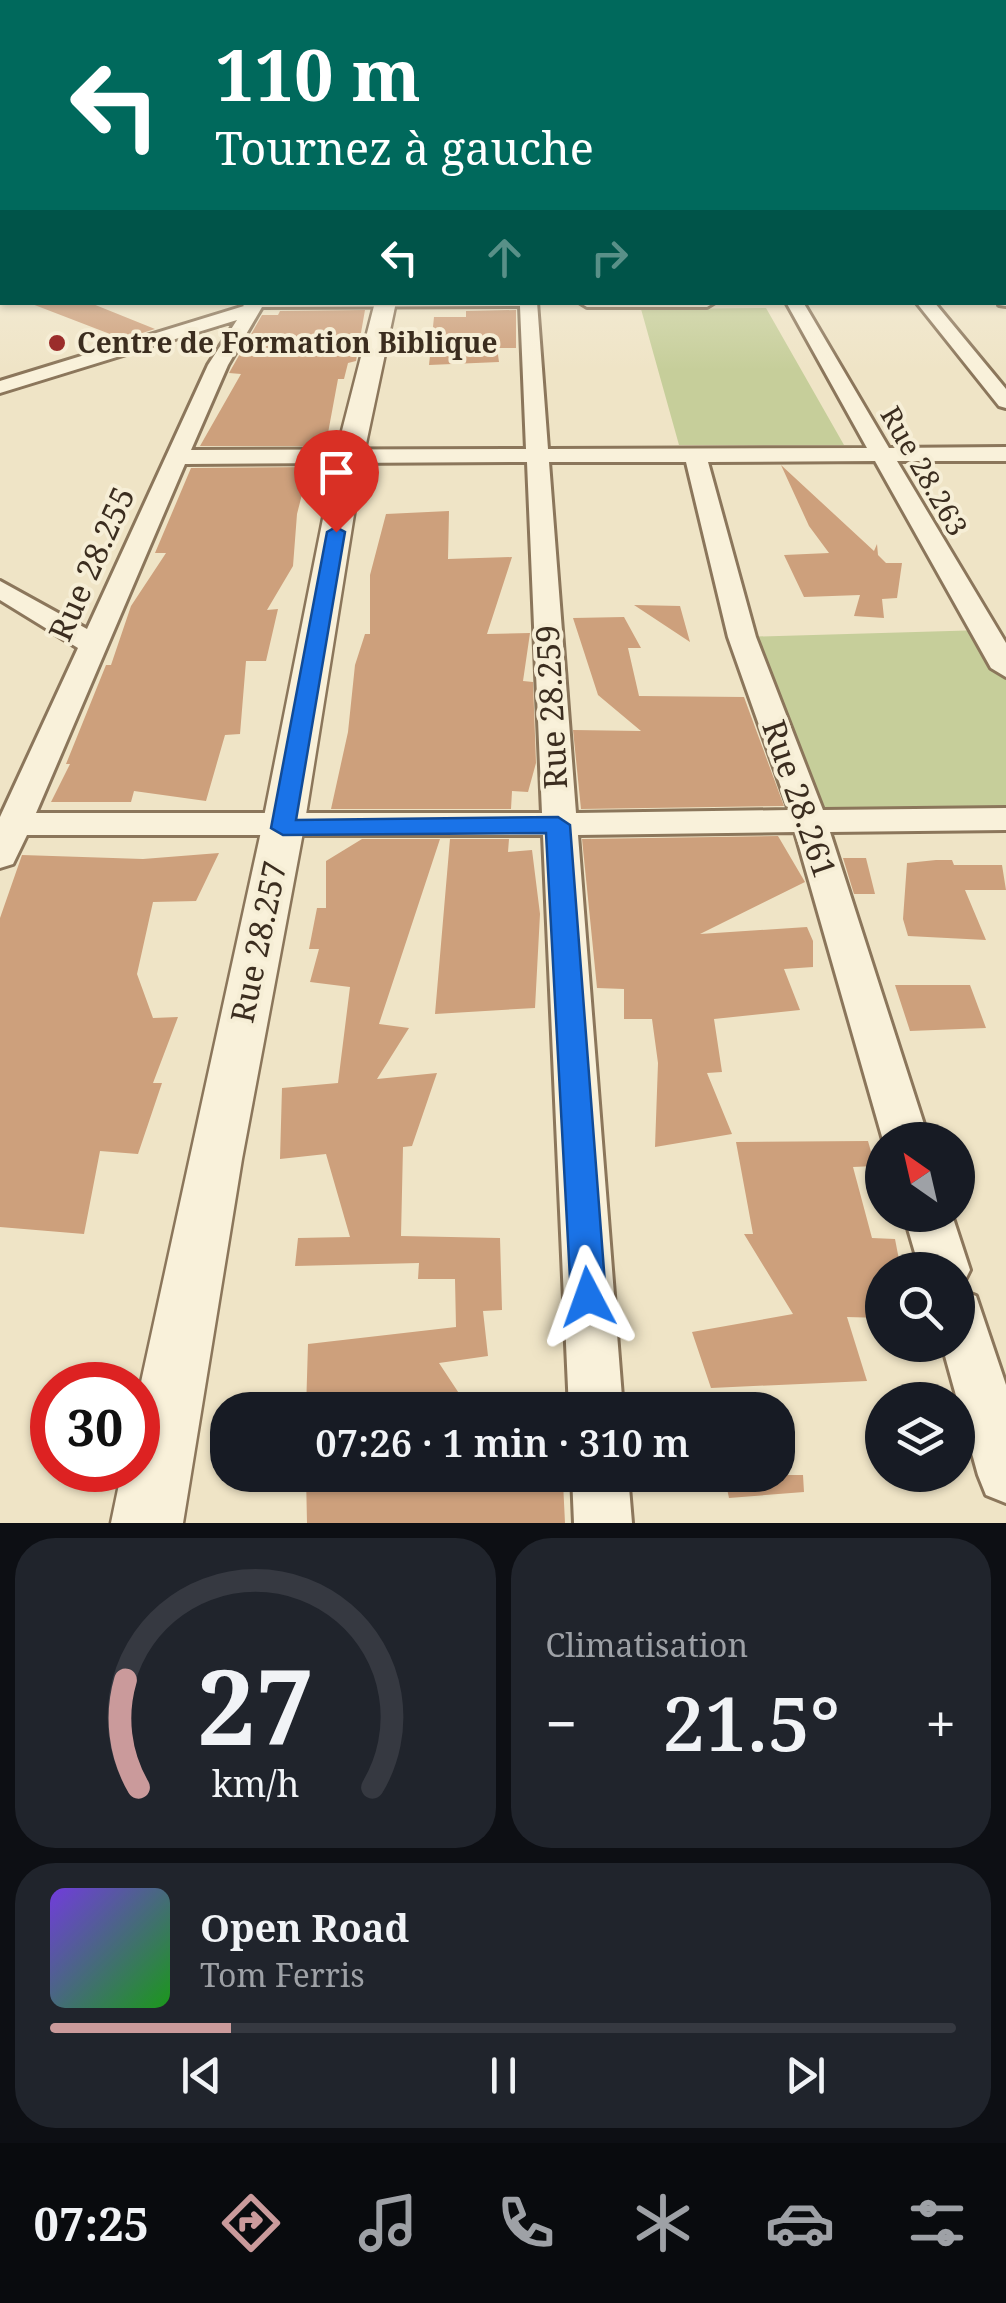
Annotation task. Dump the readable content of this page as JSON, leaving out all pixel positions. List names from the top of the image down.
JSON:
{
  "streets": {
    "street": [
      "Rue 28.263",
      "Rue 28.255",
      "Rue 28.259",
      "Rue 28.261",
      "Rue 28.257"
    ]
  },
  "places": ["Centre de Formation Biblique"],
  "north": "top left",
  "page": {
    "turn": ["110 m", "Tournez à gauche"],
    "limit": "30",
    "trip": "07:26 · 1 min · 310 m",
    "tile": "Climatisation",
    "heat": ["−", "21.5°", "+"],
    "song": ["Open Road", "Tom Ferris"],
    "tabs": "07:25",
    "gauge": ["27", "km/h"]
  }
}
